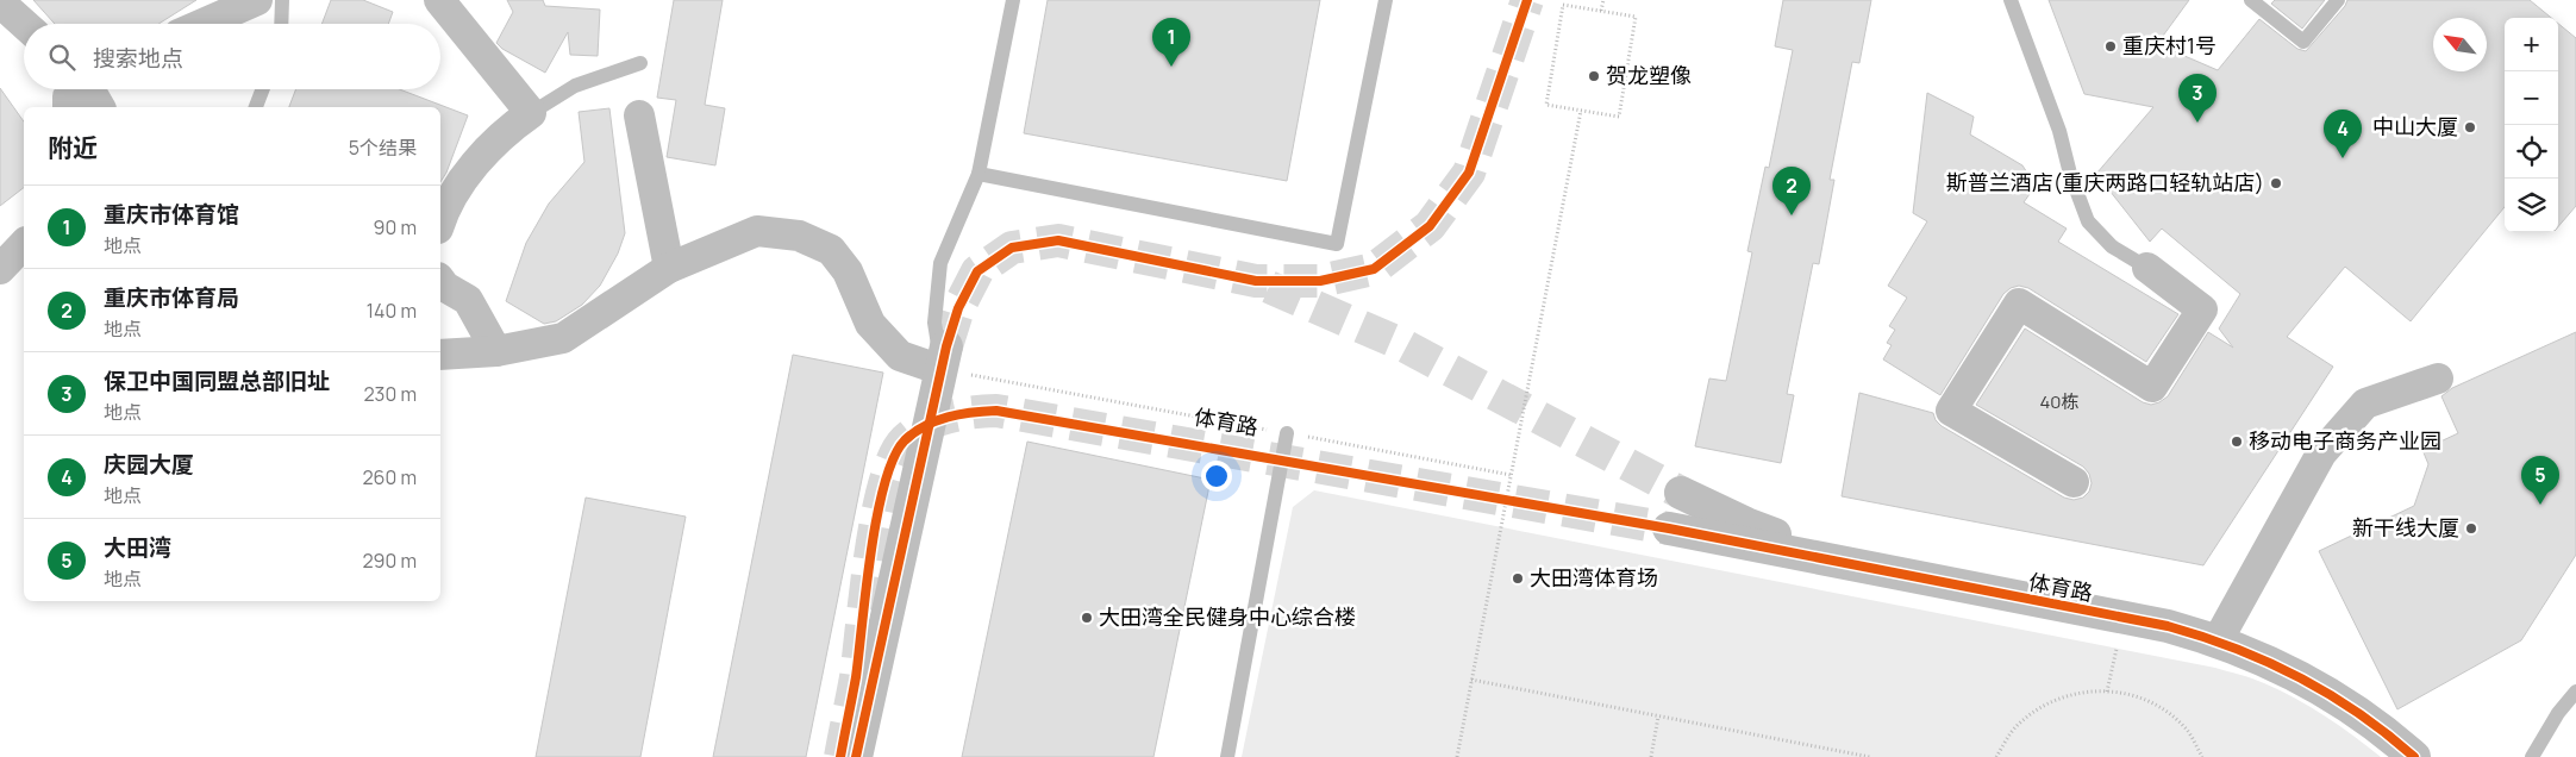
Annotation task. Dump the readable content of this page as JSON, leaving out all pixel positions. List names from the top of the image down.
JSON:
{
  "streets": {
    "street": ["体育路"]
  },
  "places": [
    "重庆村1号",
    "贺龙塑像",
    "中山大厦",
    "斯普兰酒店(重庆两路口轻轨站店)",
    "移动电子商务产业园",
    "新干线大厦",
    "大田湾体育场",
    "大田湾全民健身中心综合楼"
  ],
  "house_numbers": ["40栋"],
  "north": "top left",
  "page": {
    "map_buttons": ["+", "−"],
    "pins": [
      "1",
      "3",
      "4",
      "2",
      "5"
    ],
    "search": "搜索地点",
    "heading": ["附近", "5个结果"],
    "list": [
      {
        "mark": "1",
        "name": "重庆市体育馆",
        "note": "地点",
        "value": "90 m"
      },
      {
        "mark": "2",
        "name": "重庆市体育局",
        "note": "地点",
        "value": "140 m"
      },
      {
        "mark": "3",
        "name": "保卫中国同盟总部旧址",
        "note": "地点",
        "value": "230 m"
      },
      {
        "mark": "4",
        "name": "庆园大厦",
        "note": "地点",
        "value": "260 m"
      },
      {
        "mark": "5",
        "name": "大田湾",
        "note": "地点",
        "value": "290 m"
      }
    ]
  }
}
